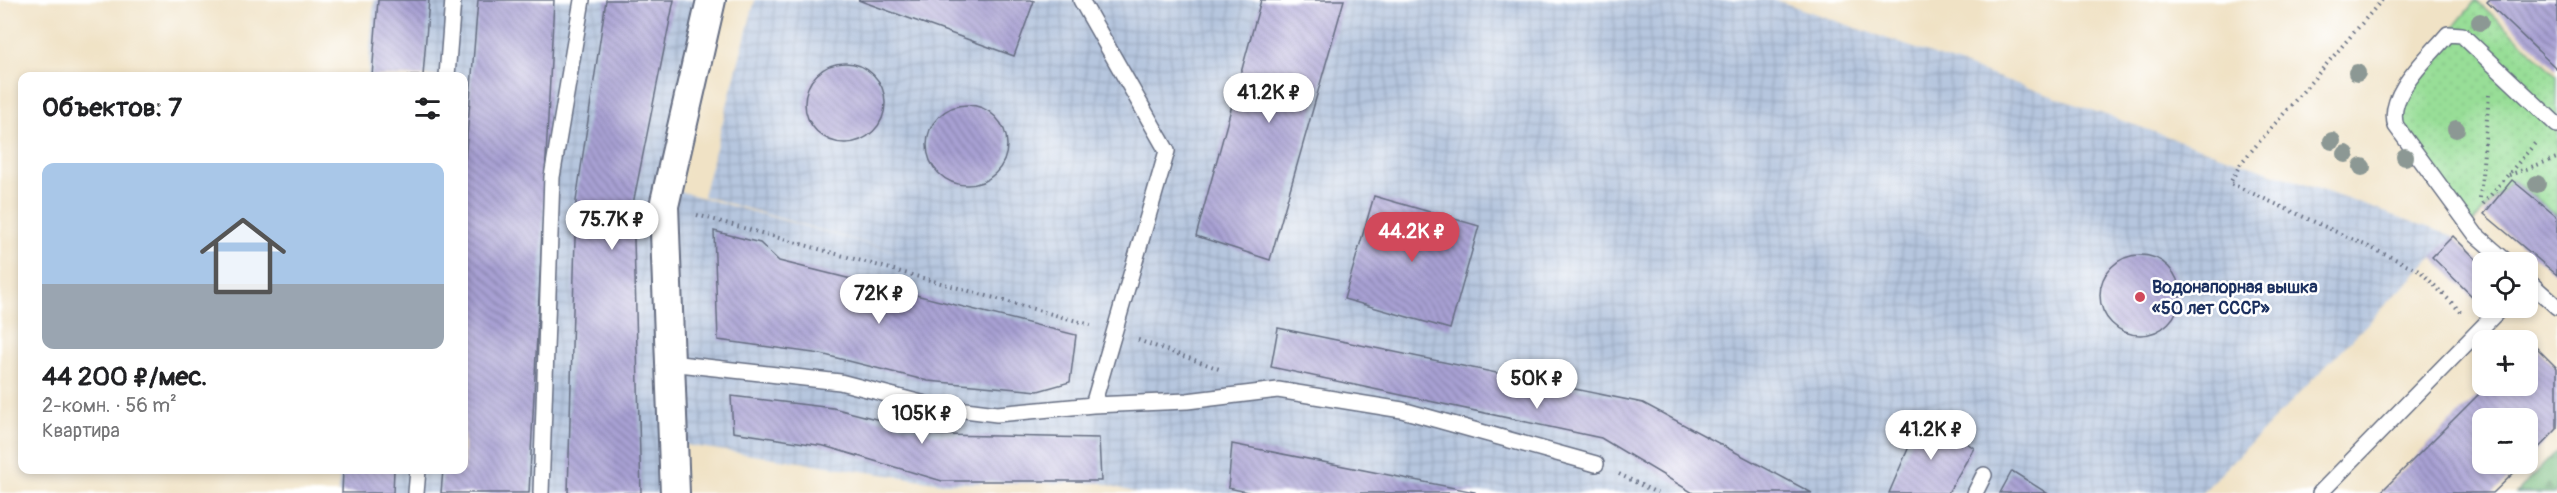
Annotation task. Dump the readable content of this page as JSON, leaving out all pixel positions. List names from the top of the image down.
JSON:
{
  "places": ["Водонапорная вышка «50 лет СССР»"],
  "page": {
    "heading": "Объектов: 7",
    "price": [
      "41.2K ₽",
      "75.7K ₽",
      "44.2K ₽",
      "72K ₽",
      "50K ₽",
      "105K ₽",
      "41.2K ₽"
    ],
    "list": [
      {
        "name": "44 200 ₽/мес.",
        "note": "2-комн. · 56 m² · Квартира"
      }
    ],
    "map_buttons": ["+", "−"]
  }
}
